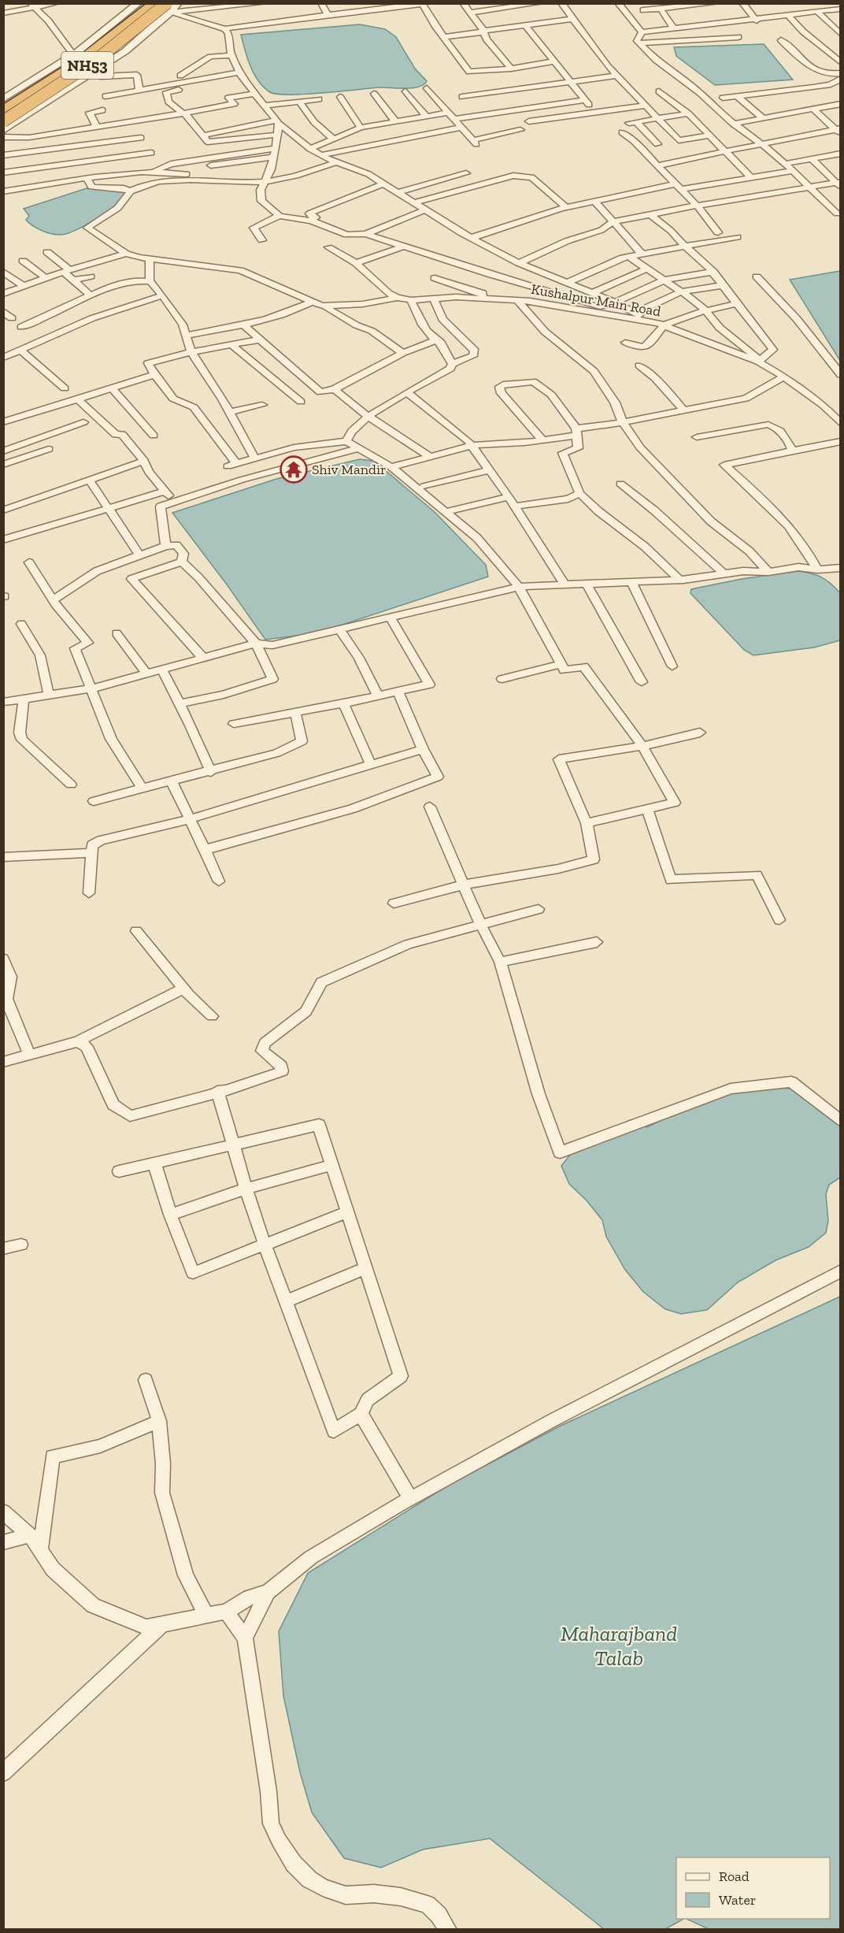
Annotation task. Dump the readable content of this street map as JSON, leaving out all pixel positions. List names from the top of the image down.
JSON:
{
  "streets": {
    "highway": ["NH53"],
    "street": ["Kushalpur Main Road"]
  },
  "water": ["Maharajband Talab"],
  "places": {
    "temple": ["Shiv Mandir"]
  },
  "legend": ["Road", "Water"]
}
